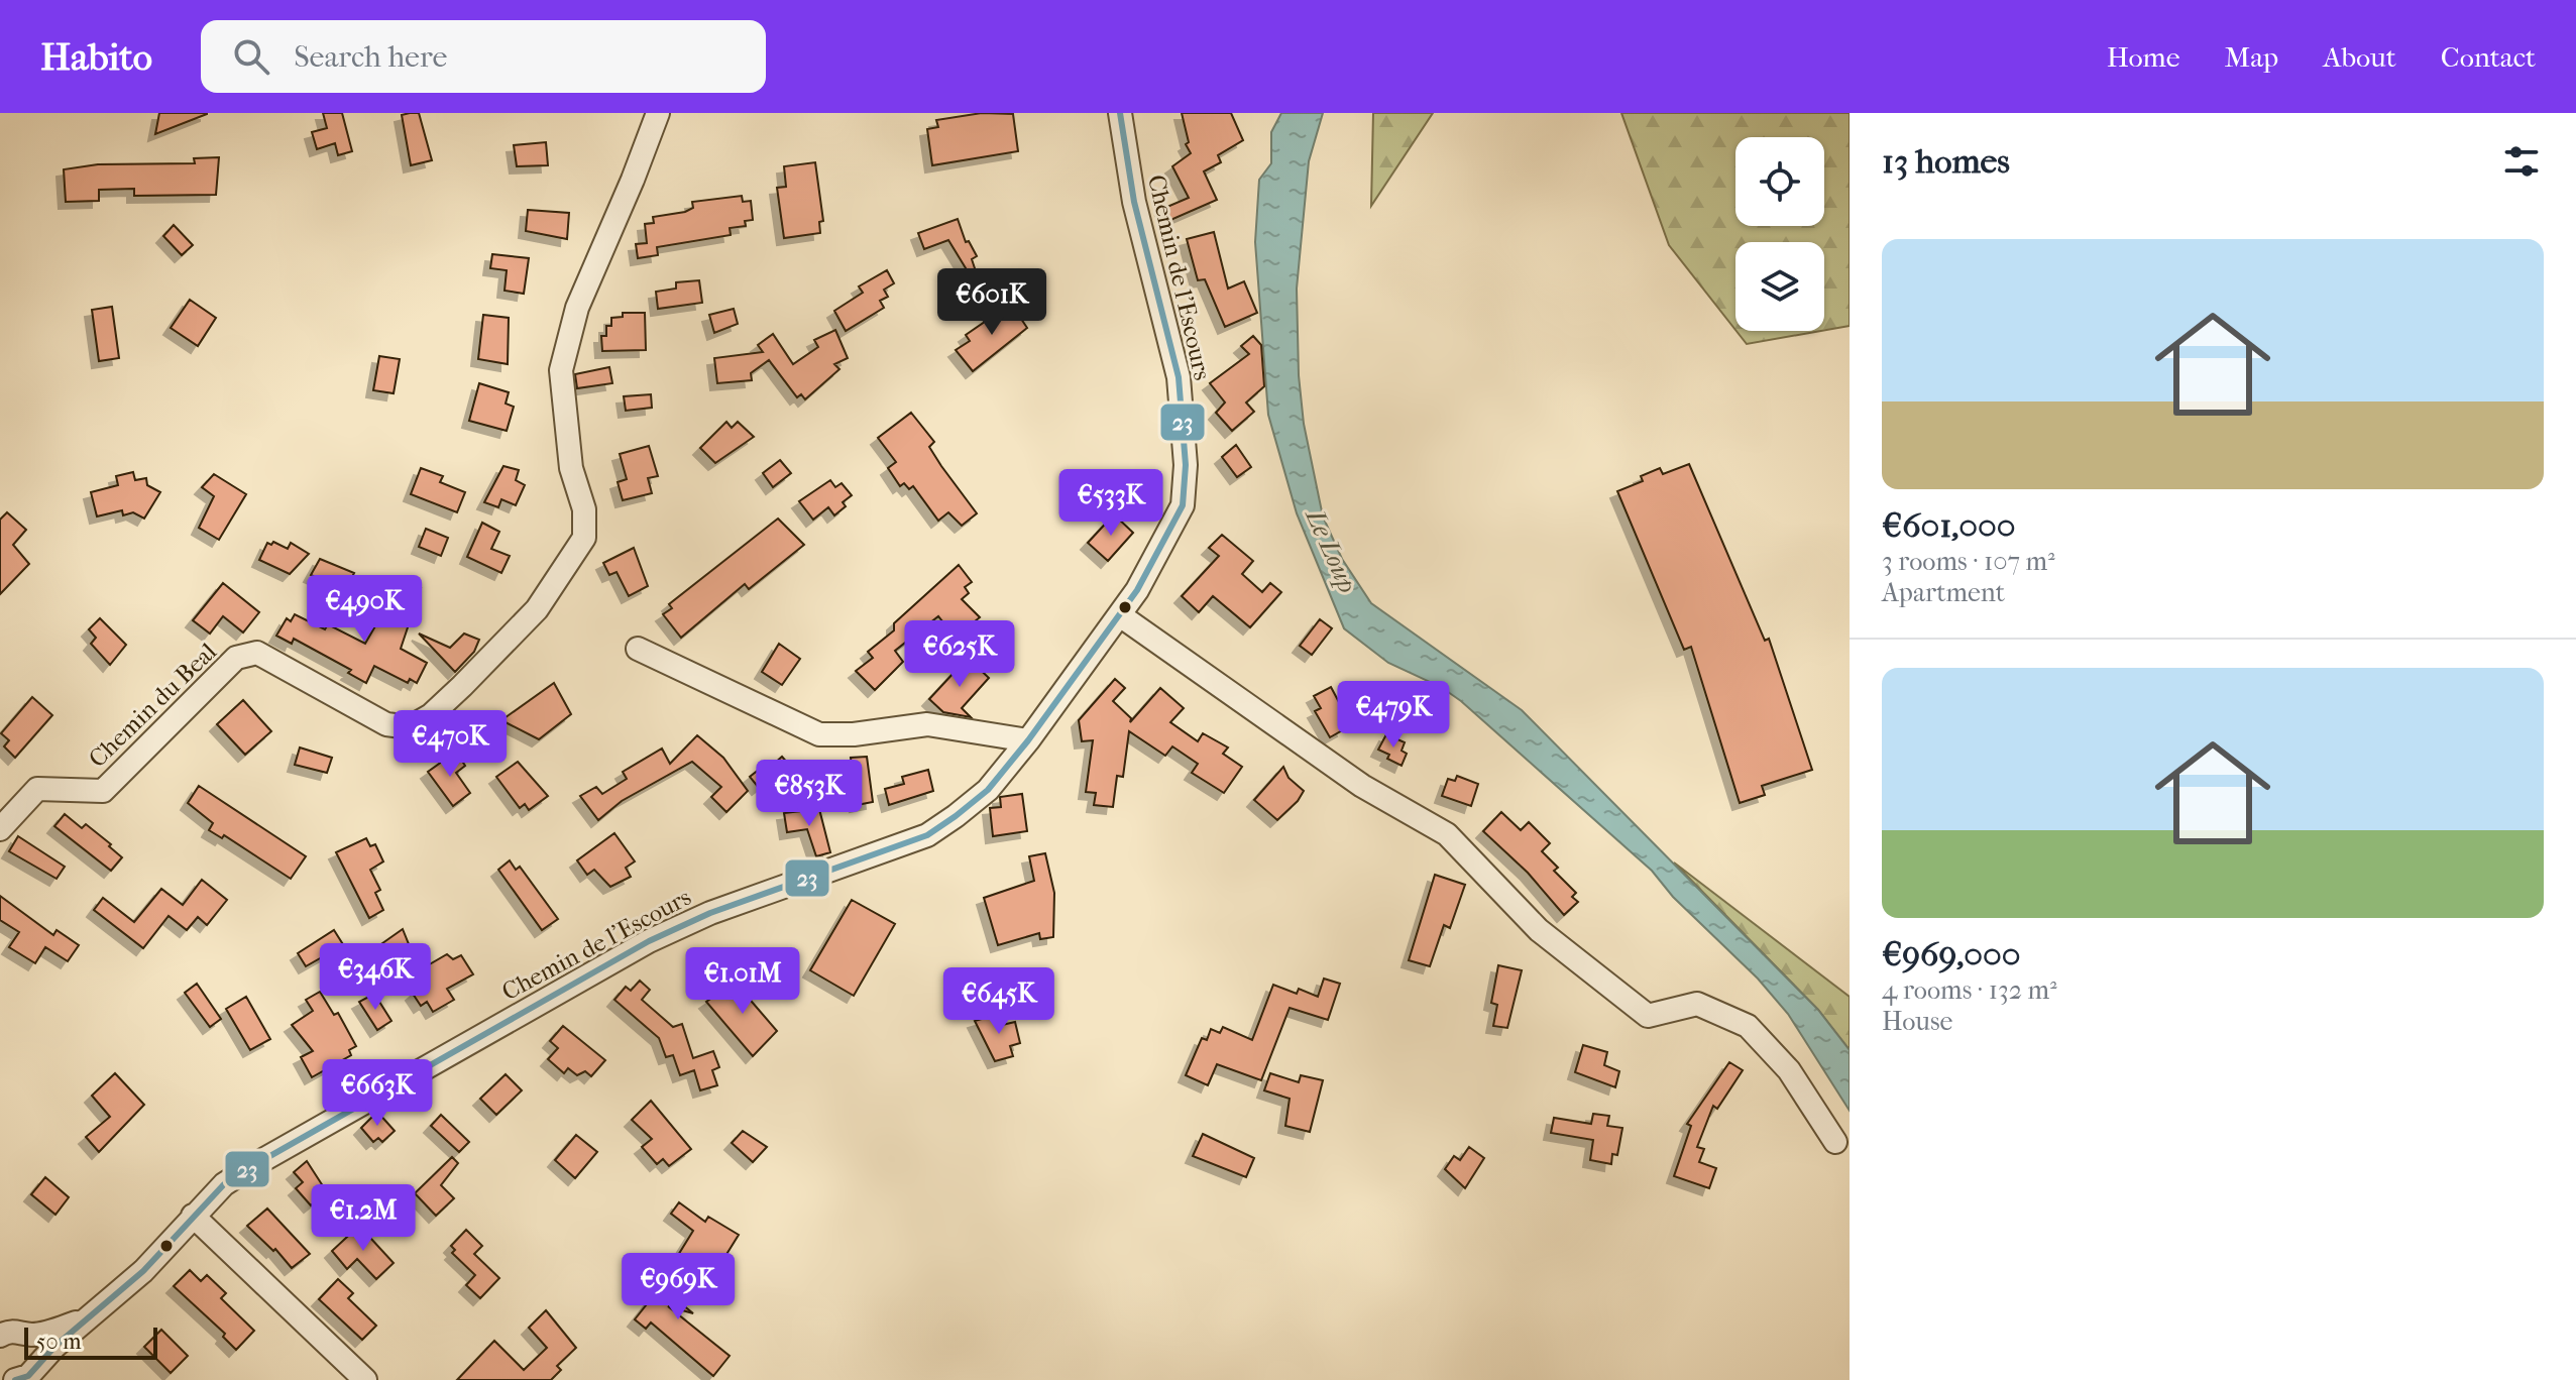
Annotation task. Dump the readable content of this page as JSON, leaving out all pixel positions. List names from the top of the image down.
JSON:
{
  "streets": {
    "street": ["Chemin de l'Escours", "Chemin du Beal"]
  },
  "water": ["Le Loup"],
  "lines": ["transit line 23"],
  "scale_bar": "50 m",
  "page": {
    "header": "Habito",
    "search": "Search here",
    "nav": [
      "Home",
      "Map",
      "About",
      "Contact"
    ],
    "heading": "13 homes",
    "list": [
      {
        "name": "€601,000",
        "note": "3 rooms · 107 m² · Apartment"
      },
      {
        "name": "€969,000",
        "note": "4 rooms · 132 m² · House"
      }
    ],
    "price": [
      "€601K",
      "€533K",
      "€490K",
      "€625K",
      "€479K",
      "€470K",
      "€853K",
      "€346K",
      "€1.01M",
      "€645K",
      "€663K",
      "€1.2M",
      "€969K"
    ],
    "scale": "50 m"
  }
}
